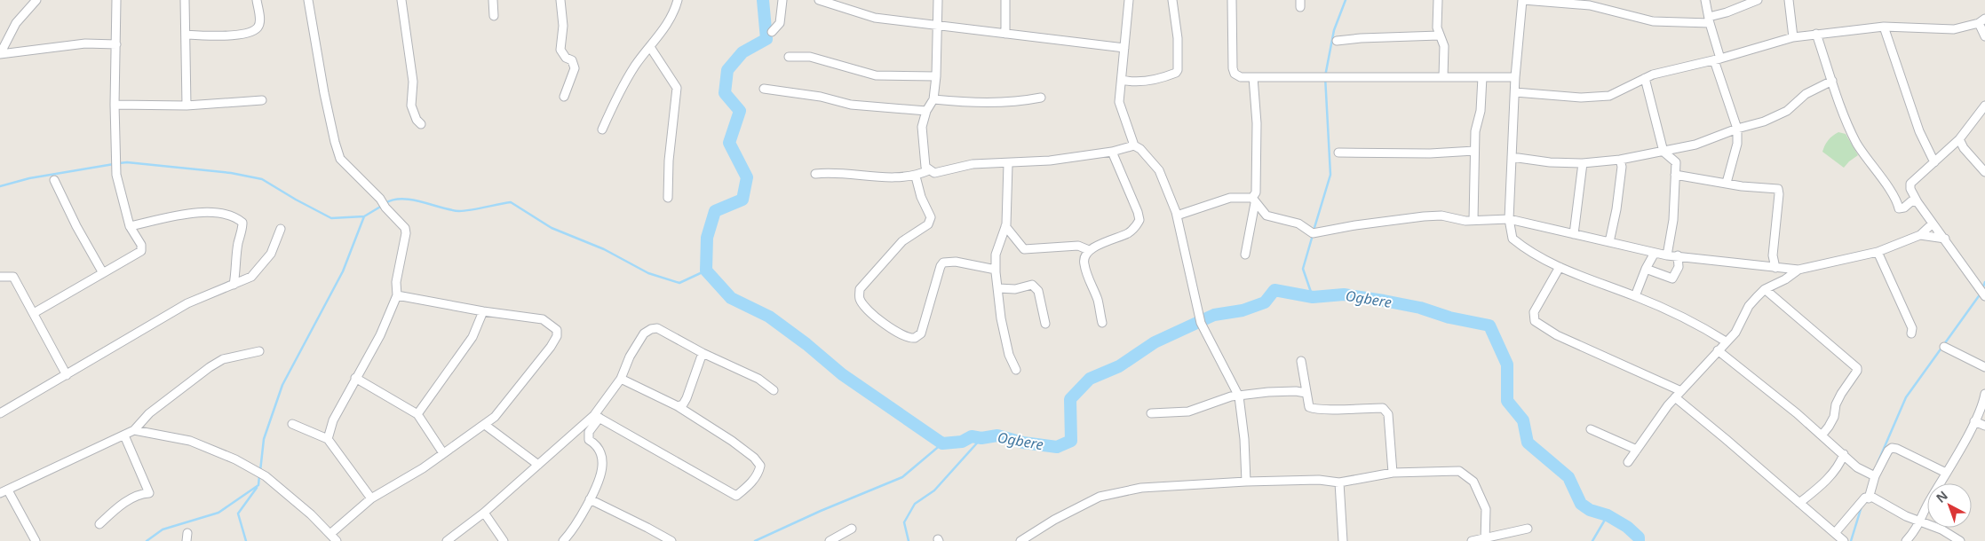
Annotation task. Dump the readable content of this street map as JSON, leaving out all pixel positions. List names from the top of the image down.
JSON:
{
  "water": ["Ogbere"],
  "north": "top left"
}
